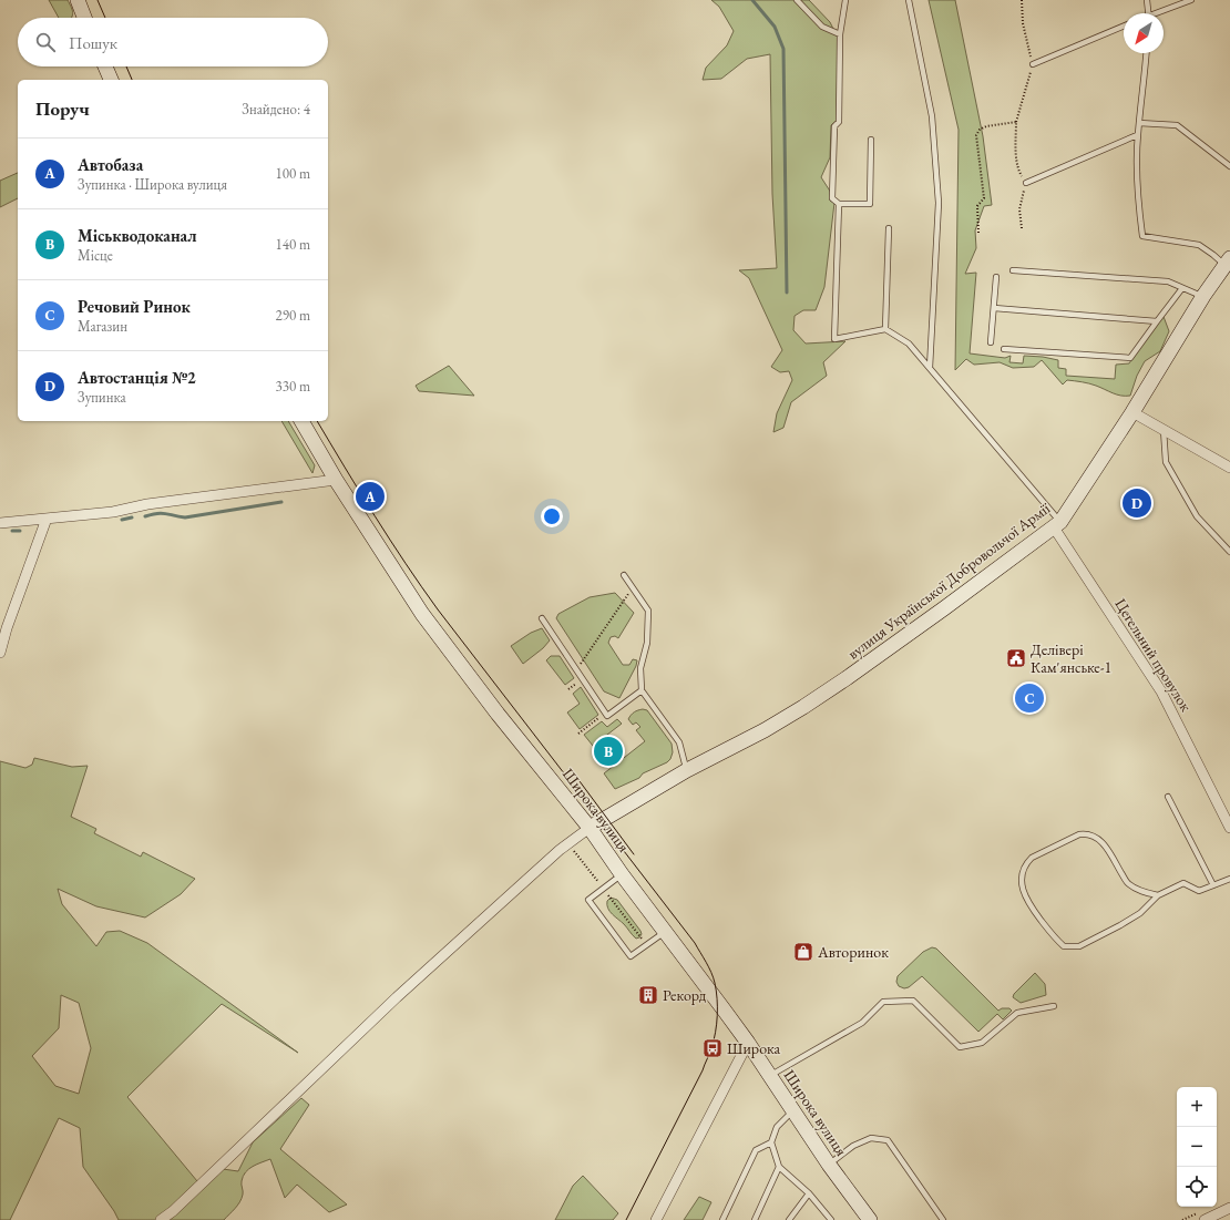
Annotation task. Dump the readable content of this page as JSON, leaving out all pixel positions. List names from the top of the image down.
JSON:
{
  "streets": {
    "street": ["вулиця Української Добровольчої Армії", "Цегельний провулок", "Широка вулиця"]
  },
  "crossings": [
    ["вулиця Української Добровольчої Армії", "Цегельний провулок"],
    ["вулиця Української Добровольчої Армії", "Широка вулиця"]
  ],
  "places": {
    "public building": ["Делівері Кам'янське-1"],
    "shop": ["Авторинок"],
    "building": ["Рекорд"],
    "bus stop": ["Широка"]
  },
  "north": "bottom left",
  "page": {
    "search": "Пошук",
    "heading": ["Поруч", "Знайдено: 4"],
    "list": [
      {
        "mark": "A",
        "name": "Автобаза",
        "note": "Зупинка · Широка вулиця",
        "value": "100 m"
      },
      {
        "mark": "B",
        "name": "Міськводоканал",
        "note": "Місце",
        "value": "140 m"
      },
      {
        "mark": "C",
        "name": "Речовий Ринок",
        "note": "Магазин",
        "value": "290 m"
      },
      {
        "mark": "D",
        "name": "Автостанція №2",
        "note": "Зупинка",
        "value": "330 m"
      }
    ],
    "pins": [
      "A",
      "D",
      "C",
      "B"
    ],
    "map_buttons": ["+", "−"]
  }
}
